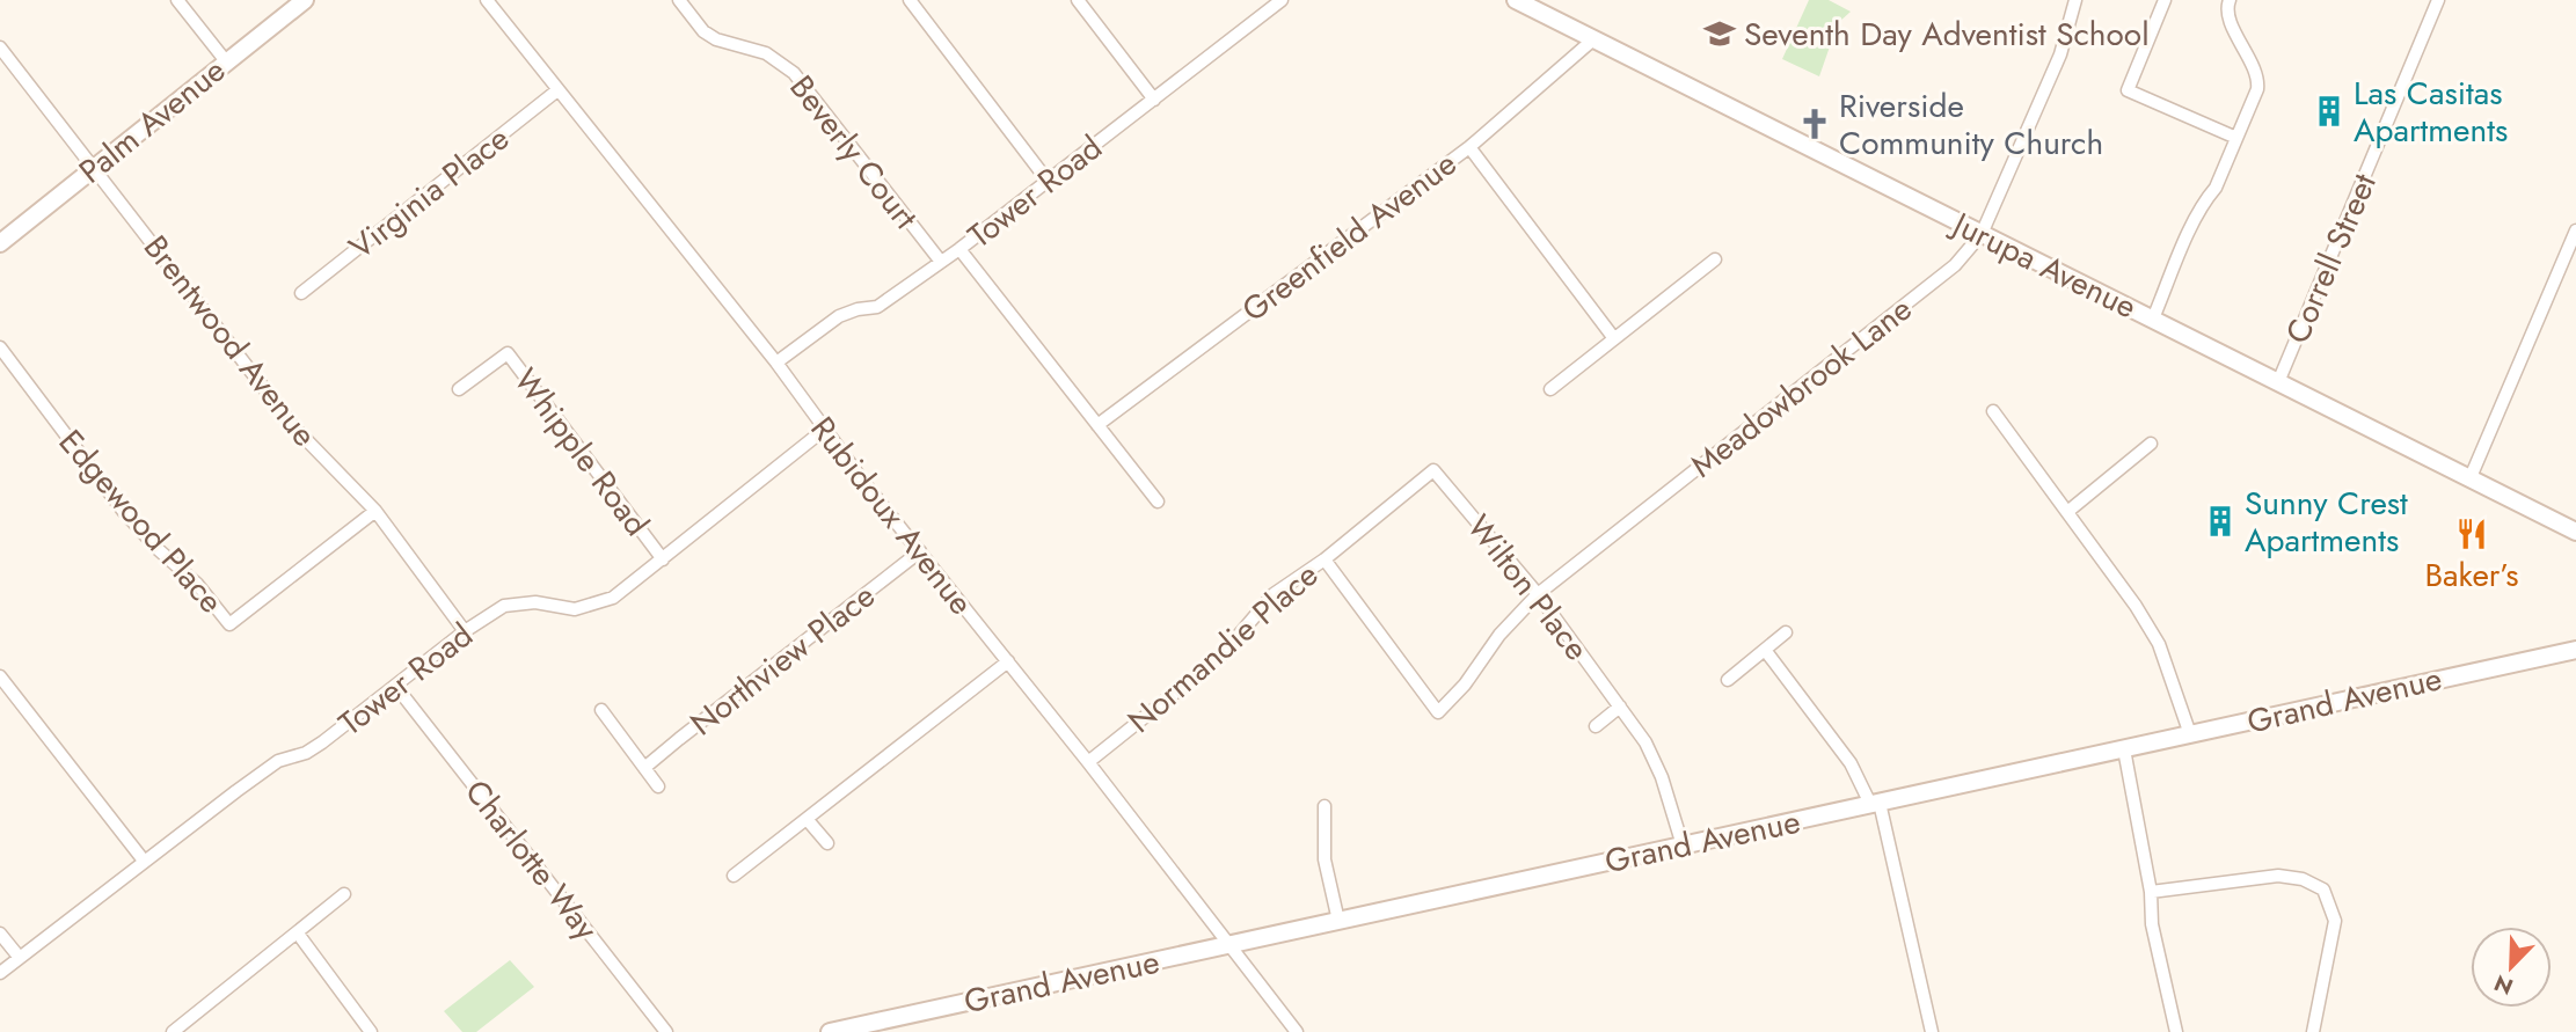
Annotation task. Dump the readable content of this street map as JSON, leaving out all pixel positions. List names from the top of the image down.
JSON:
{
  "streets": {
    "street": [
      "Palm Avenue",
      "Beverly Court",
      "Tower Road",
      "Virginia Place",
      "Greenfield Avenue",
      "Correll Street",
      "Jurupa Avenue",
      "Brentwood Avenue",
      "Meadowbrook Lane",
      "Whipple Road",
      "Rubidoux Avenue",
      "Edgewood Place",
      "Wilton Place",
      "Normandie Place",
      "Northview Place",
      "Grand Avenue",
      "Charlotte Way"
    ]
  },
  "crossings": [
    ["Palm Avenue", "Brentwood Avenue"],
    ["Beverly Court", "Tower Road"],
    ["Tower Road", "Brentwood Avenue"],
    ["Tower Road", "Whipple Road"],
    ["Tower Road", "Rubidoux Avenue"],
    ["Tower Road", "Charlotte Way"],
    ["Virginia Place", "Rubidoux Avenue"],
    ["Greenfield Avenue", "Jurupa Avenue"],
    ["Correll Street", "Jurupa Avenue"],
    ["Jurupa Avenue", "Meadowbrook Lane"],
    ["Brentwood Avenue", "Edgewood Place"],
    ["Meadowbrook Lane", "Wilton Place"],
    ["Meadowbrook Lane", "Normandie Place"],
    ["Rubidoux Avenue", "Normandie Place"],
    ["Rubidoux Avenue", "Northview Place"],
    ["Rubidoux Avenue", "Grand Avenue"],
    ["Wilton Place", "Normandie Place"],
    ["Wilton Place", "Grand Avenue"]
  ],
  "places": {
    "school or university": ["Seventh Day Adventist School"],
    "building": ["Las Casitas Apartments", "Sunny Crest Apartments"],
    "church": ["Riverside Community Church"],
    "restaurant": ["Baker’s"]
  },
  "north": "bottom left"
}
